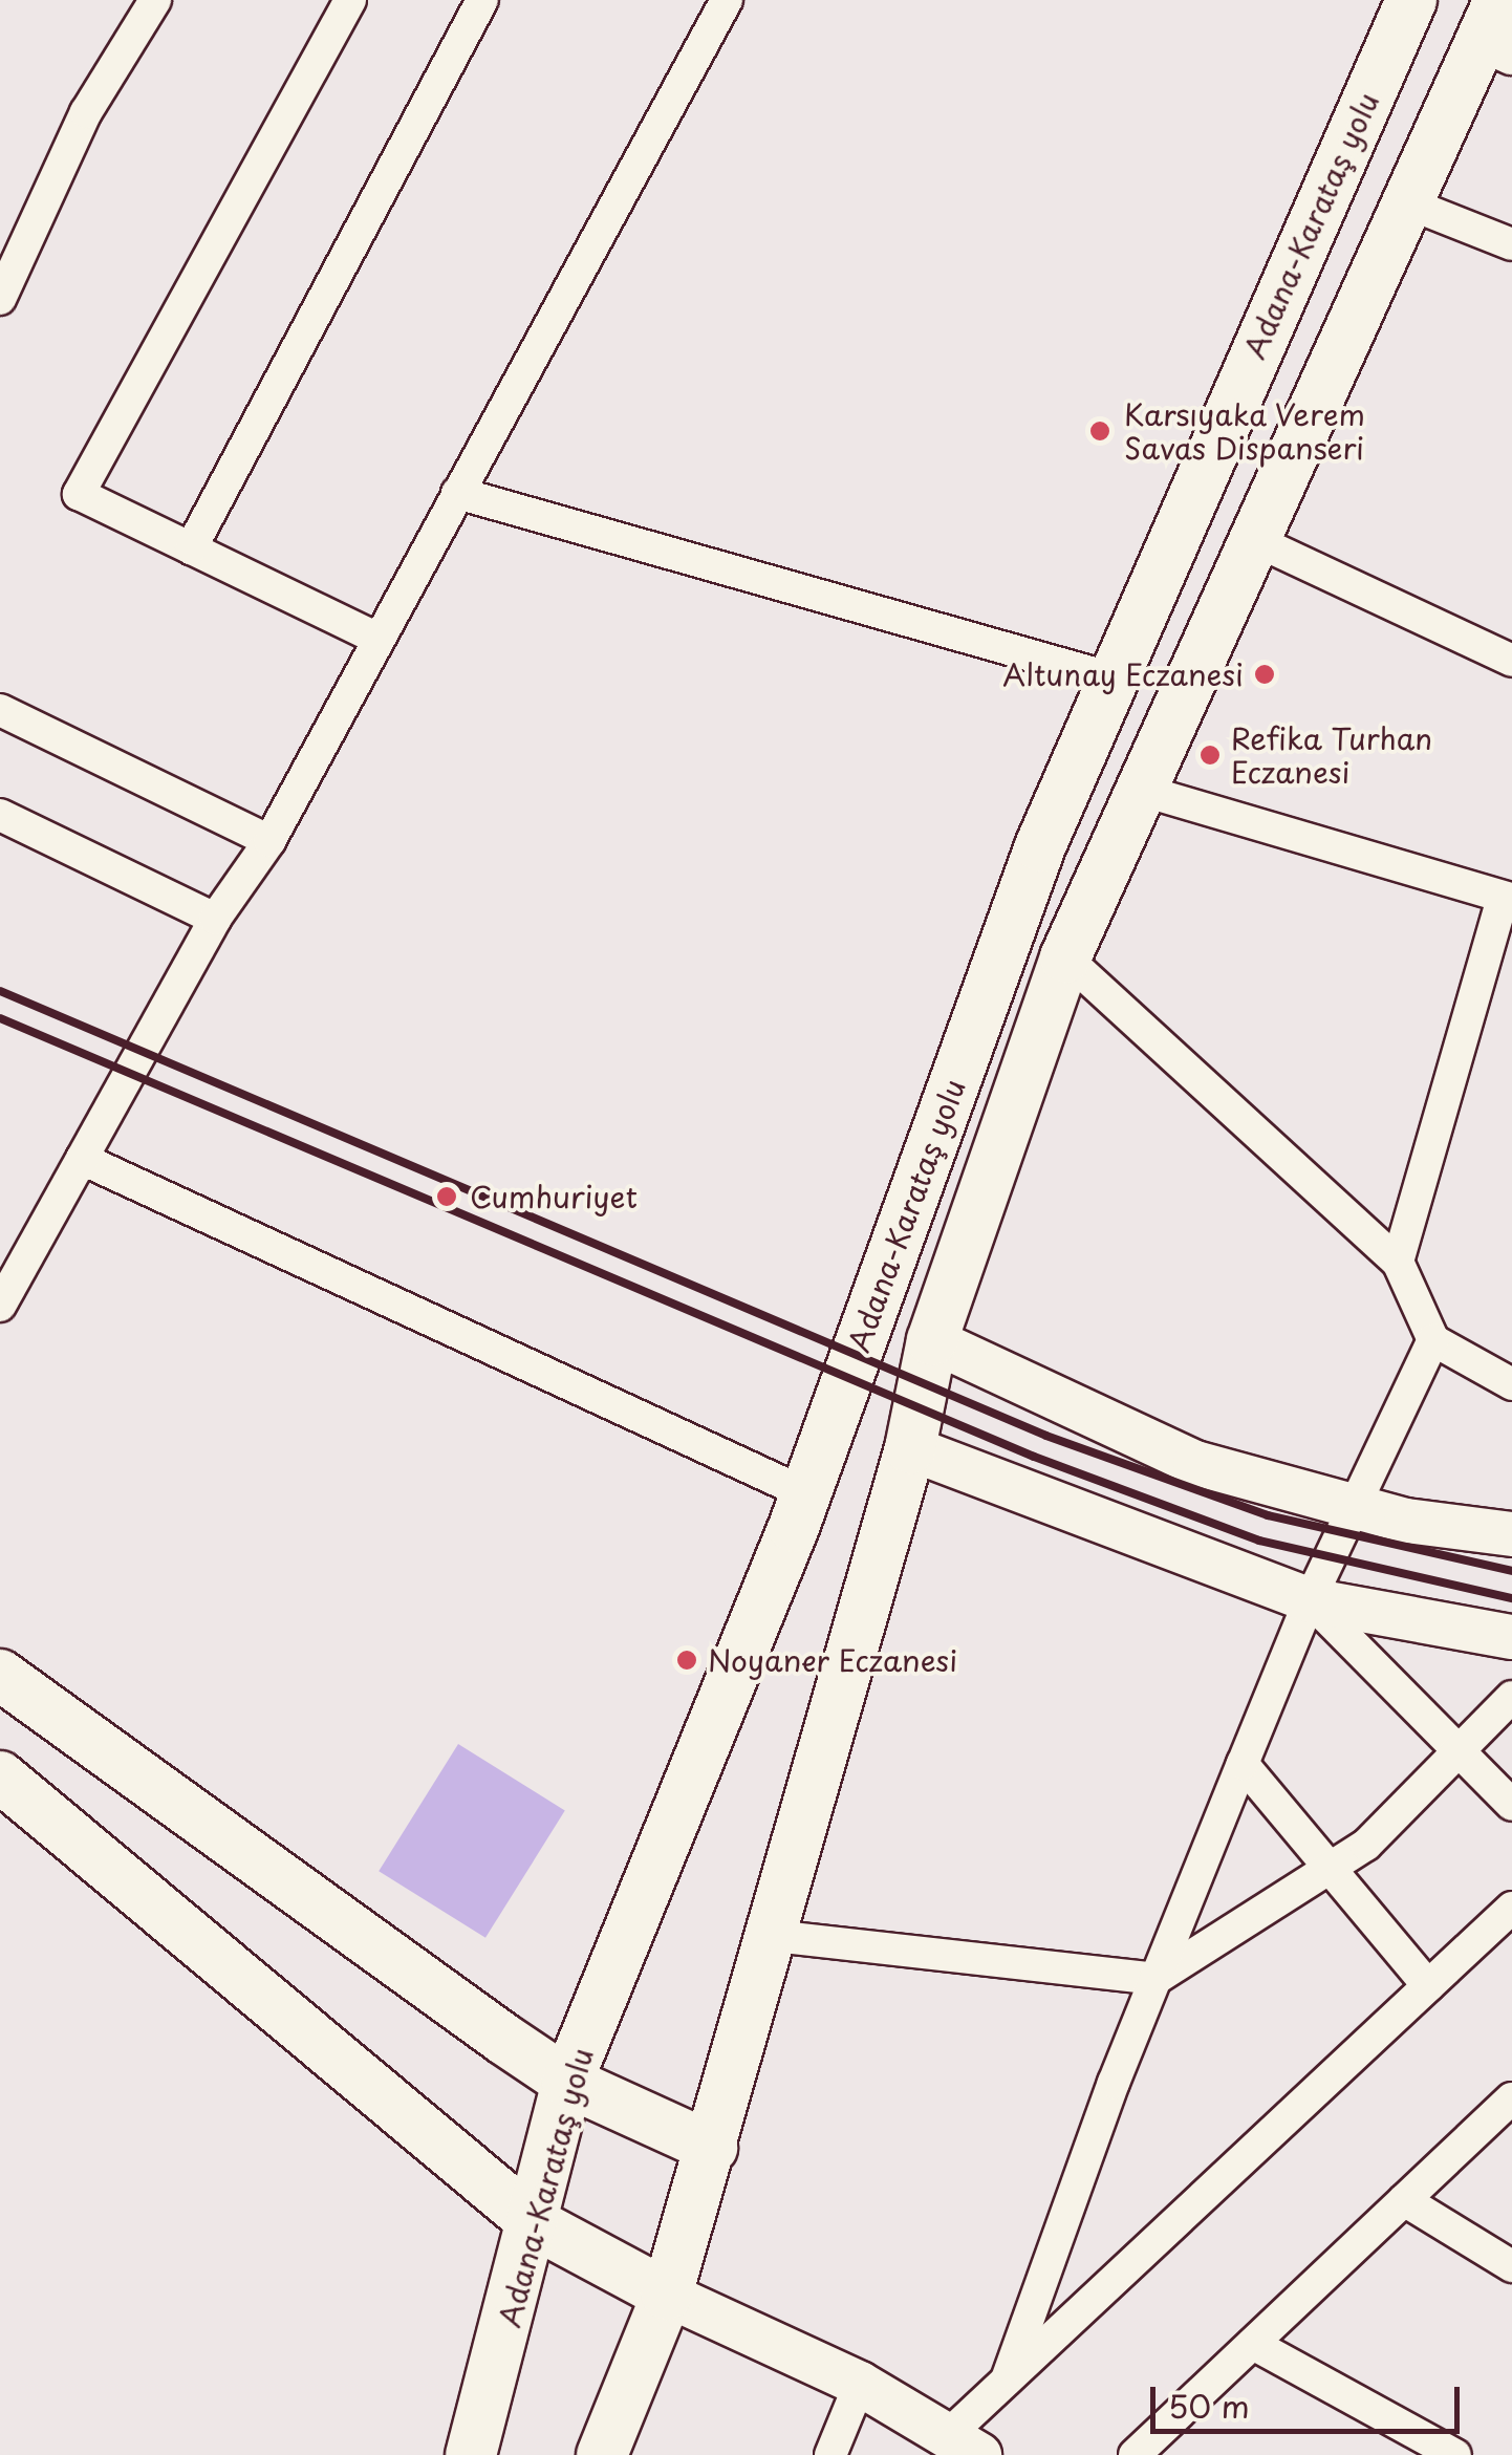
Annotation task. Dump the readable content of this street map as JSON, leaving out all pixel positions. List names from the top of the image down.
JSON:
{
  "streets": {
    "main road": ["Adana-Karataş yolu"]
  },
  "places": [
    "Karsıyaka Verem Savas Dispanseri",
    "Altunay Eczanesi",
    "Refika Turhan Eczanesi",
    "Cumhuriyet",
    "Noyaner Eczanesi"
  ],
  "scale_bar": "50 m"
}
